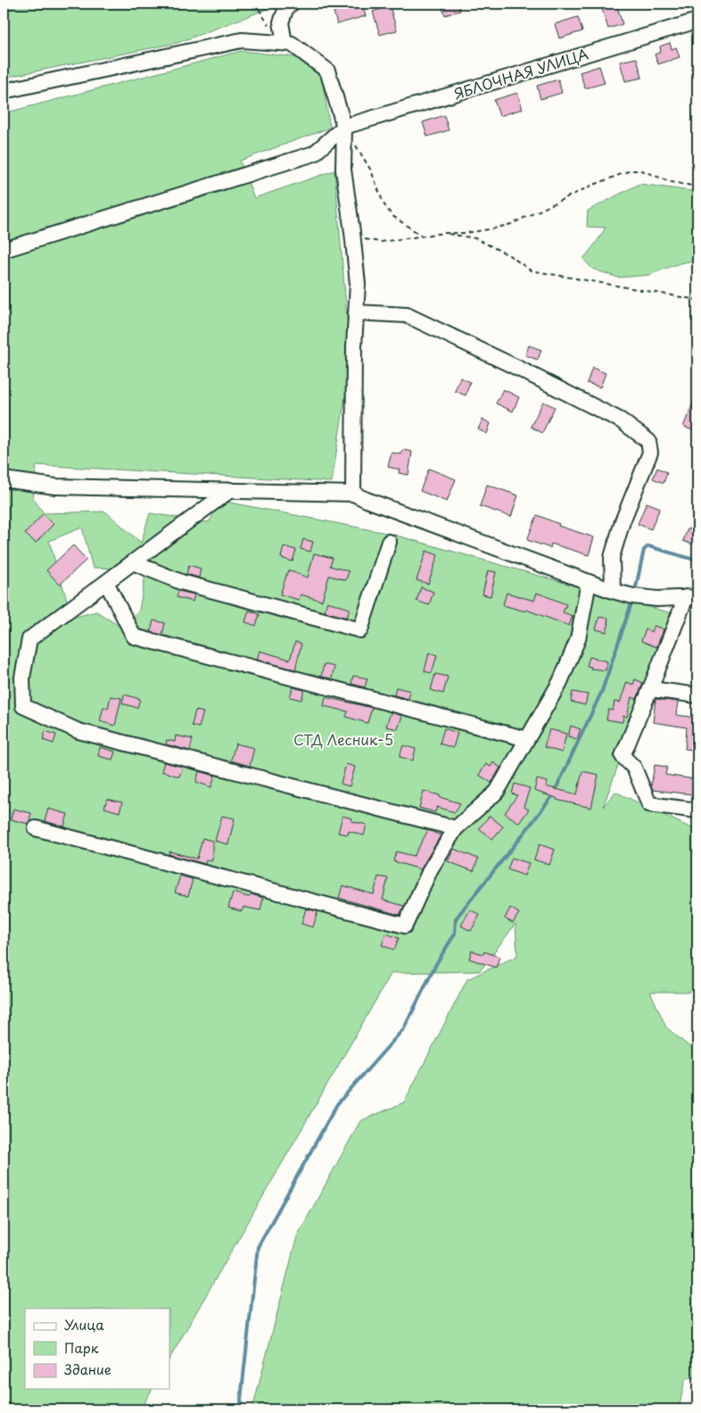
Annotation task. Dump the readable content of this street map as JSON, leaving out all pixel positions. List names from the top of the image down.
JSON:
{
  "streets": {
    "street": ["ЯБЛОЧНАЯ УЛИЦА"]
  },
  "parks": ["СТД Лесник-5"],
  "legend": ["Улица", "Парк", "Здание"]
}
